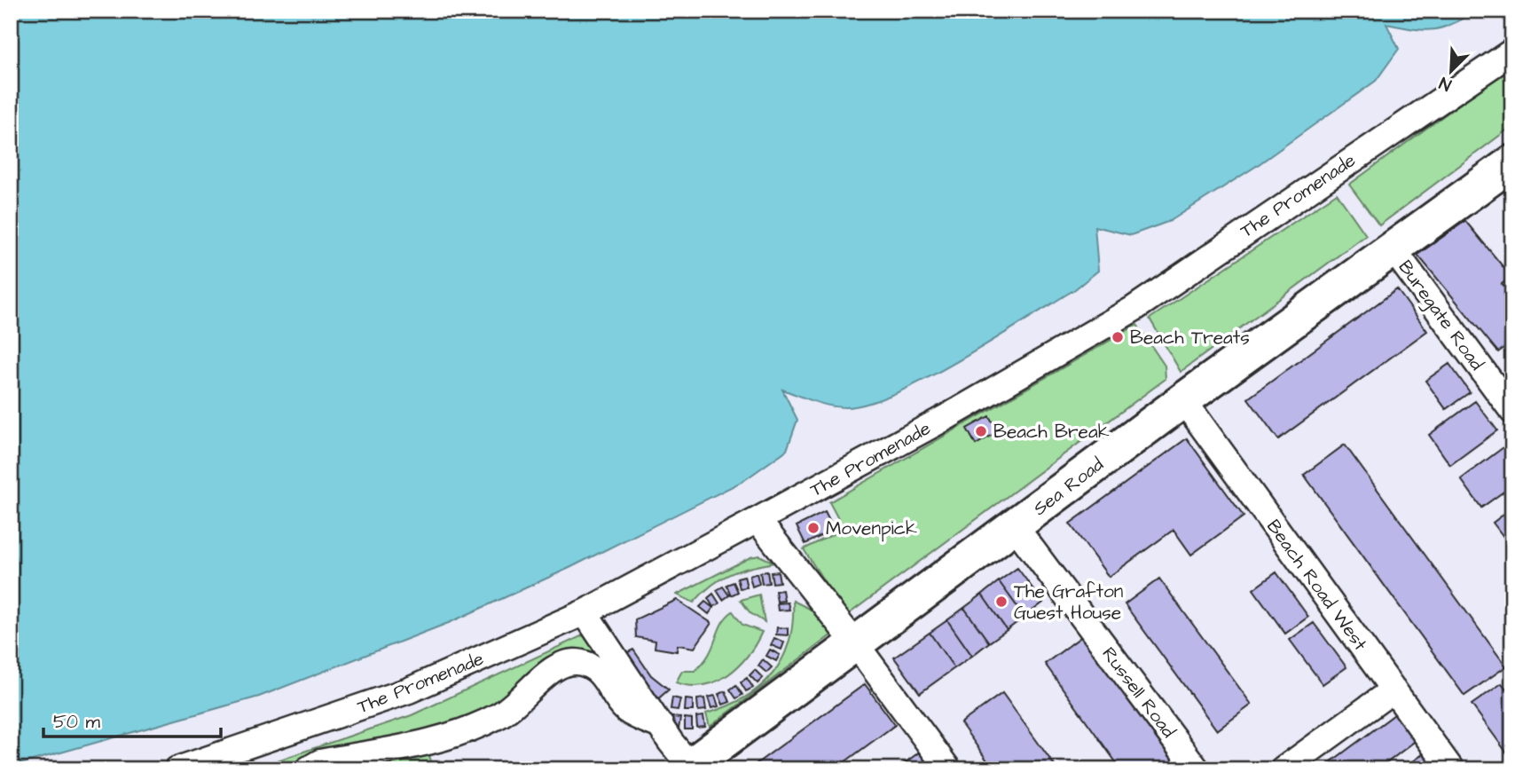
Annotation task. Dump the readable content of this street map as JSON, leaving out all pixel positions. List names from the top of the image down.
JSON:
{
  "streets": {
    "street": [
      "The Promenade",
      "Buregate Road",
      "Sea Road",
      "Beach Road West",
      "Russell Road"
    ]
  },
  "crossings": [
    ["Buregate Road", "Sea Road"],
    ["Sea Road", "Beach Road West"],
    ["Sea Road", "Russell Road"]
  ],
  "places": [
    "Beach Treats",
    "Beach Break",
    "Movenpick",
    "The Grafton Guest House"
  ],
  "scale_bar": "50 m",
  "north": "bottom left"
}
